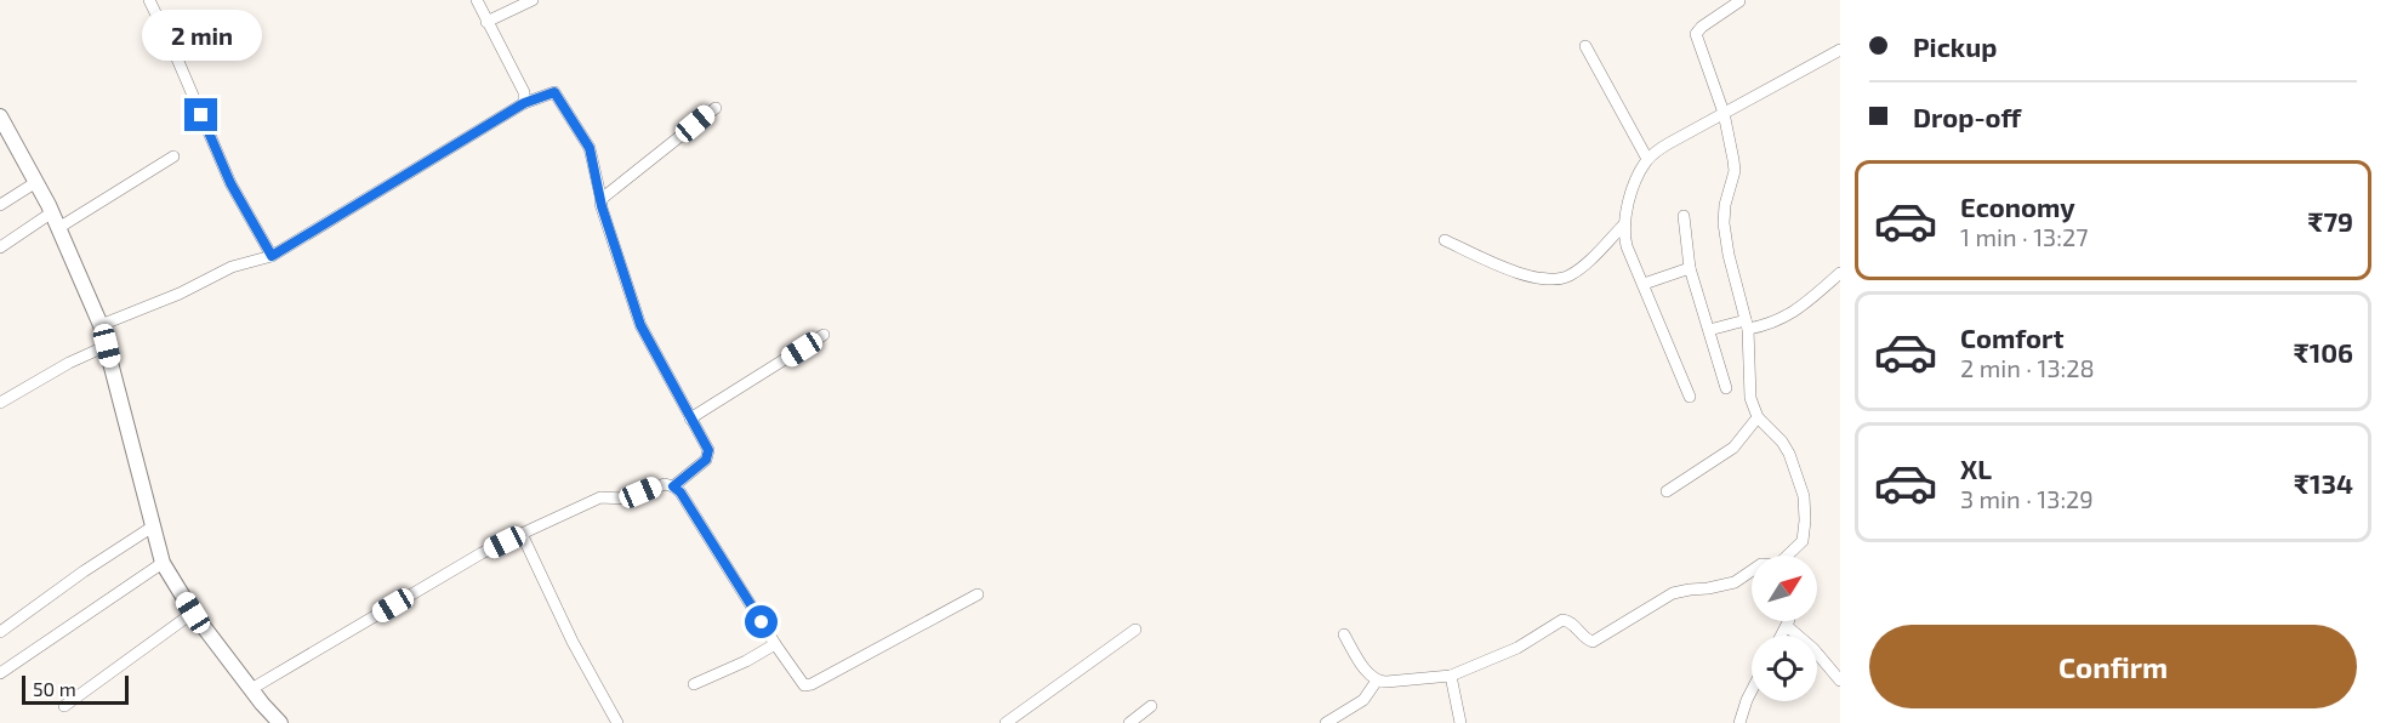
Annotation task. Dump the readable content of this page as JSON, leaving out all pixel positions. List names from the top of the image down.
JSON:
{
  "scale_bar": "50 m",
  "north": "top right",
  "page": {
    "banner": ["Pickup", "Drop-off"],
    "bubble": "2 min",
    "list": [
      {
        "name": "Economy",
        "note": "1 min · 13:27",
        "value": "₹79"
      },
      {
        "name": "Comfort",
        "note": "2 min · 13:28",
        "value": "₹106"
      },
      {
        "name": "XL",
        "note": "3 min · 13:29",
        "value": "₹134"
      }
    ],
    "buttons": "Confirm",
    "scale": "50 m"
  }
}
